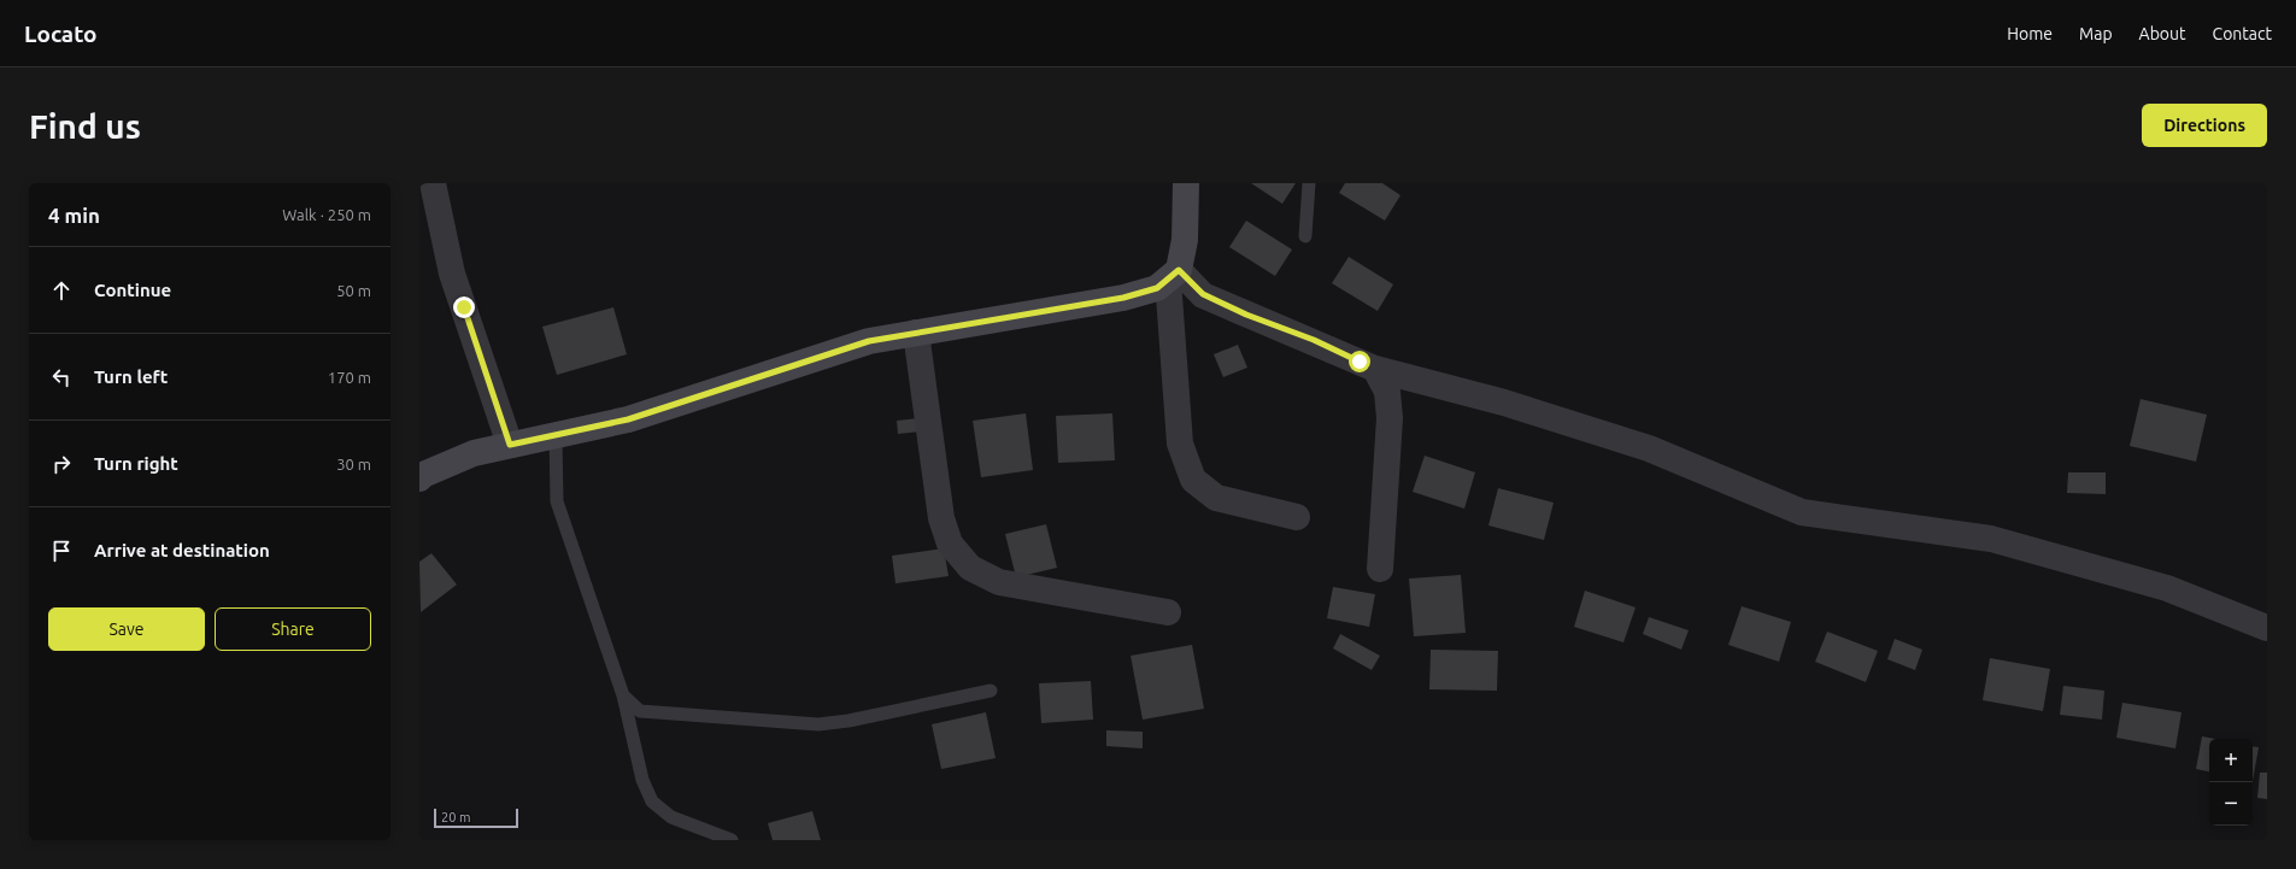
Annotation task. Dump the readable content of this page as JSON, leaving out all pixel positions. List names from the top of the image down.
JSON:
{
  "scale_bar": "20 m",
  "page": {
    "header": "Locato",
    "nav": [
      "Home",
      "Map",
      "About",
      "Contact"
    ],
    "buttons": [
      "Directions",
      ["Save", "Share"]
    ],
    "title": "Find us",
    "heading": ["4 min", "Walk · 250 m"],
    "list": [
      ["Continue", "50 m"],
      ["Turn left", "170 m"],
      ["Turn right", "30 m"],
      "Arrive at destination"
    ],
    "map_buttons": ["+", "−"],
    "scale": "20 m"
  }
}
